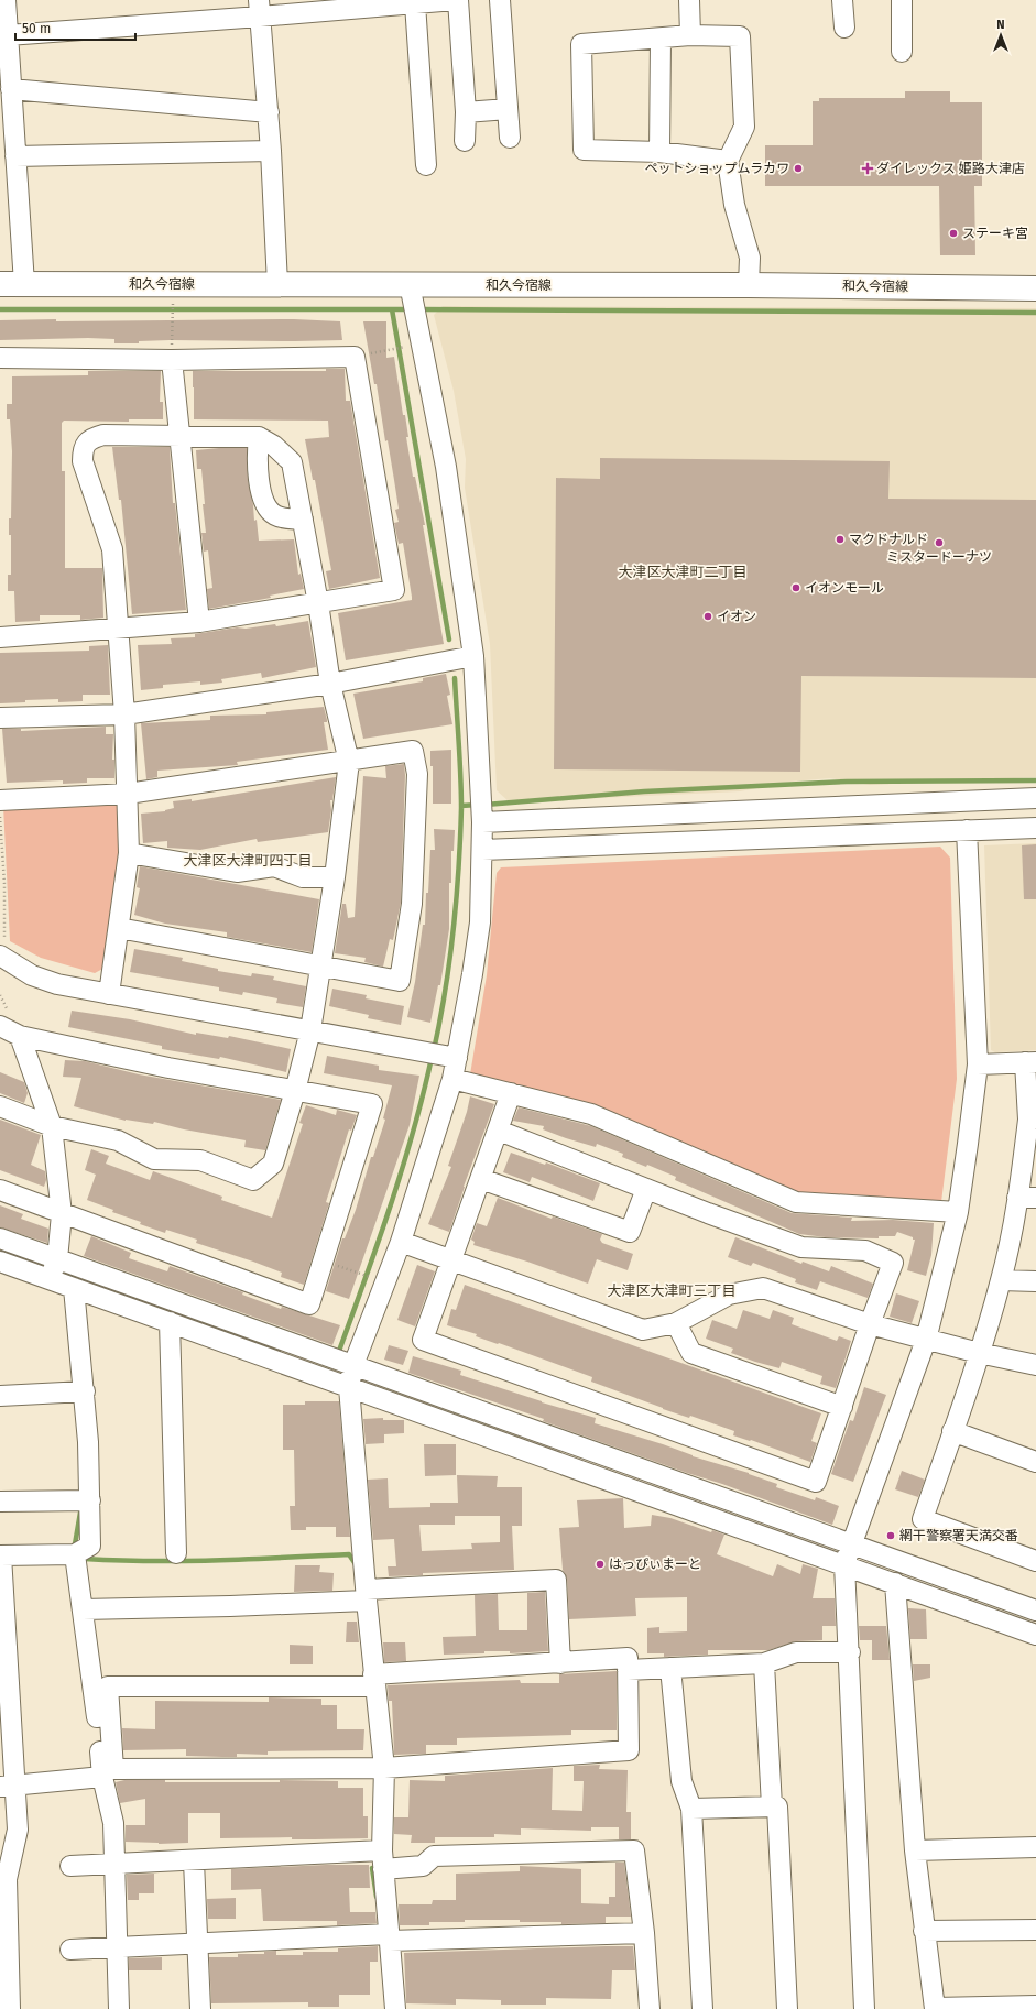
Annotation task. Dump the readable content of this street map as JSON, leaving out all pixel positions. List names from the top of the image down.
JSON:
{
  "streets": {
    "main road": ["和久今宿線"]
  },
  "districts": ["大津区大津町二丁目", "大津区大津町四丁目", "大津区大津町三丁目"],
  "places": {
    "other": [
      "ペットショップムラカワ",
      "ステーキ宮",
      "マクドナルド",
      "ミスタードーナツ",
      "イオンモール",
      "イオン",
      "網干警察署天満交番",
      "はっぴぃまーと"
    ],
    "health": ["ダイレックス 姫路大津店"]
  },
  "scale_bar": "50 m",
  "north": "top"
}
